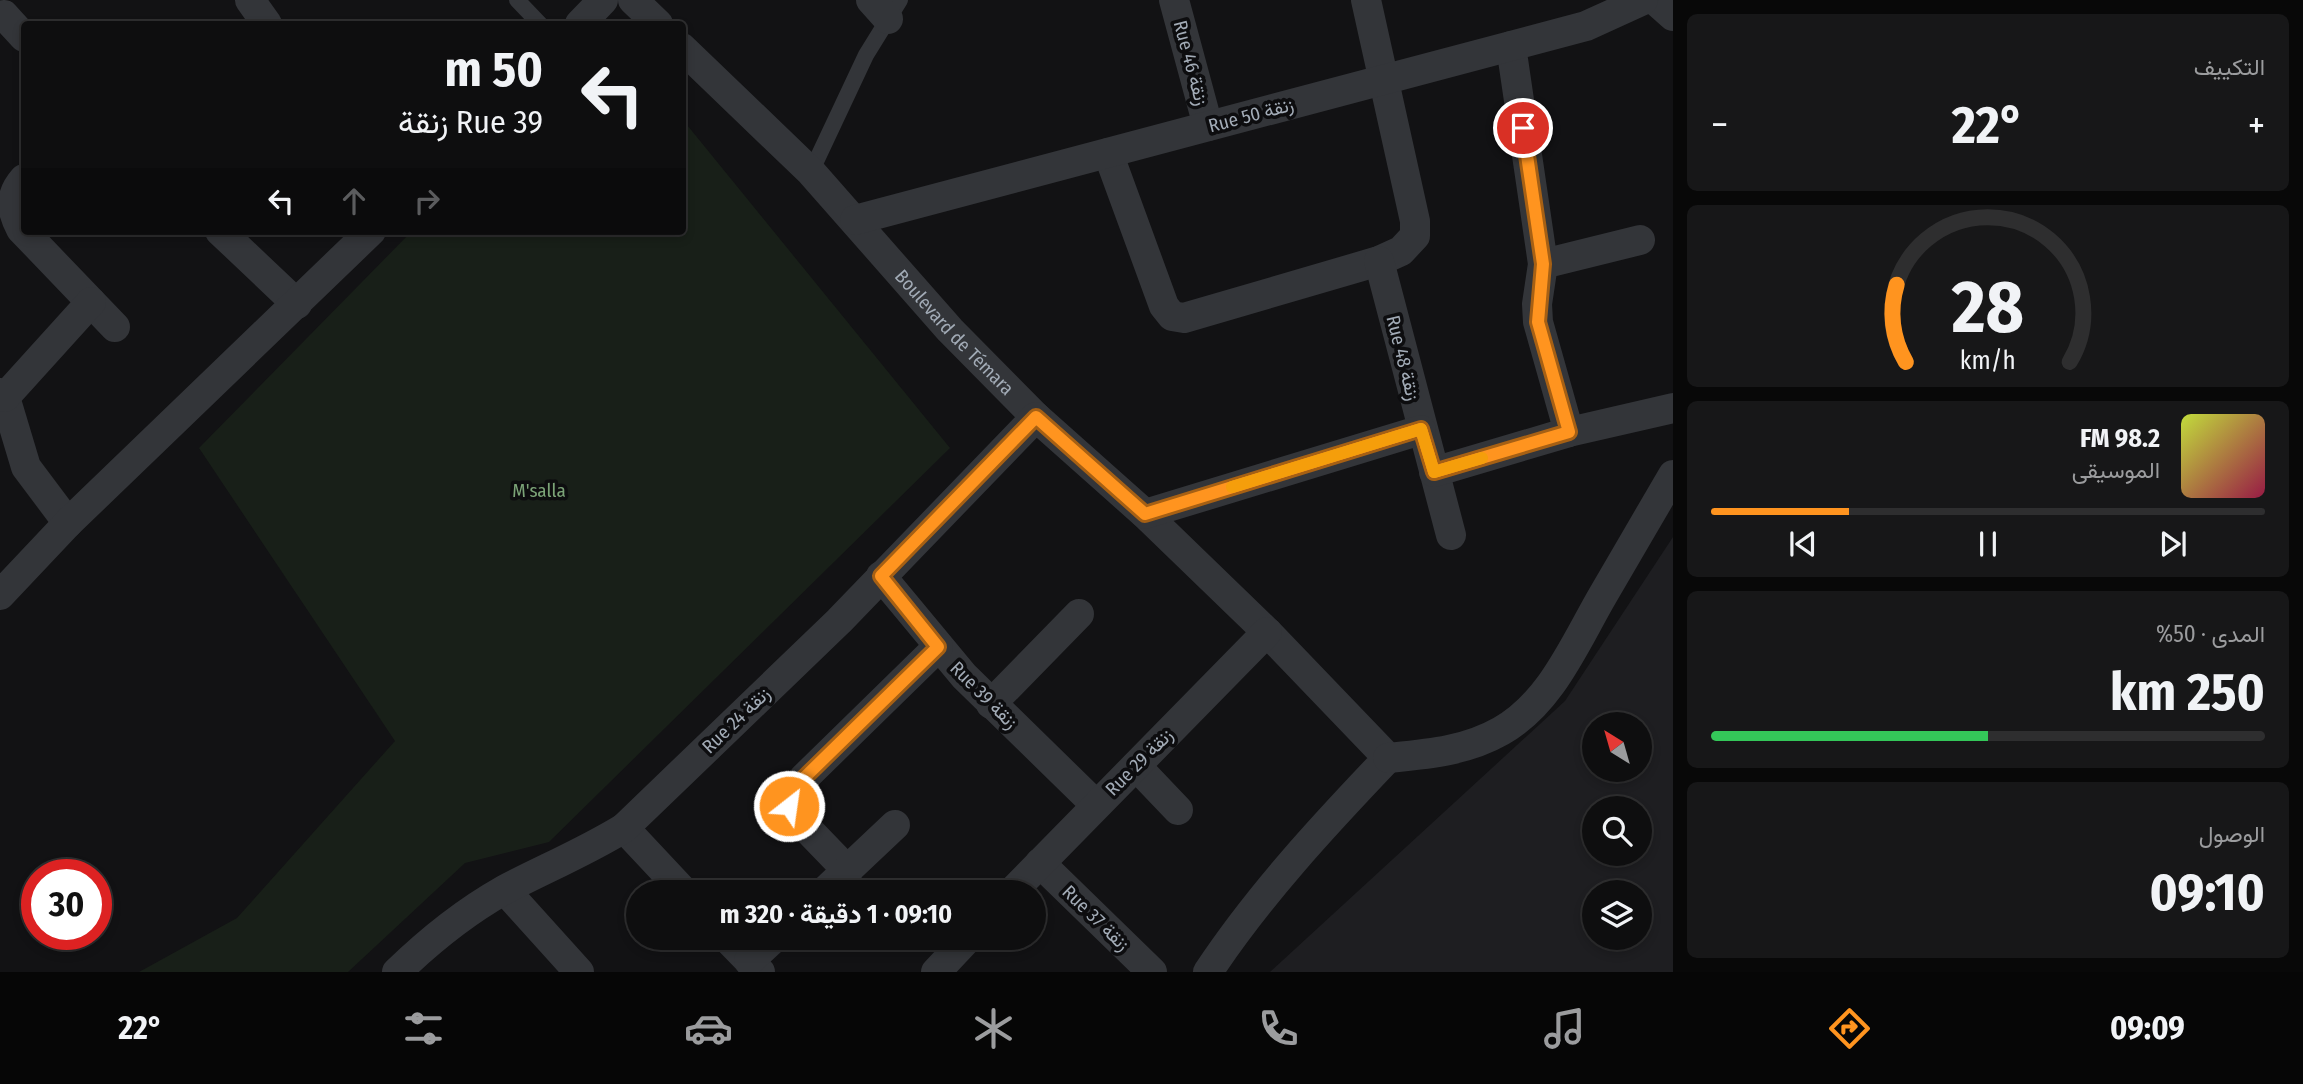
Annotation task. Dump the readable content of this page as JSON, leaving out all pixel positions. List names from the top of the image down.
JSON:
{
  "streets": {
    "street": [
      "Rue 46 زنقة",
      "Rue 50 زنقة",
      "Boulevard de Témara",
      "Rue 48 زنقة",
      "Rue 39 زنقة",
      "Rue 24 زنقة",
      "Rue 29 زنقة",
      "Rue 37 زنقة"
    ]
  },
  "crossings": [
    ["Rue 46 زنقة", "Rue 50 زنقة"],
    ["Rue 50 زنقة", "Boulevard de Témara"],
    ["Boulevard de Témara", "Rue 24 زنقة"],
    ["Boulevard de Témara", "Rue 29 زنقة"],
    ["Rue 39 زنقة", "Rue 24 زنقة"],
    ["Rue 39 زنقة", "Rue 29 زنقة"],
    ["Rue 29 زنقة", "Rue 37 زنقة"]
  ],
  "parks": ["M'salla"],
  "north": "top left",
  "page": {
    "tile": [
      "التكييف",
      ["المدى · 50%", "250 km"],
      ["الوصول", "09:10"]
    ],
    "turn": ["50 m", "Rue 39 زنقة"],
    "heat": ["−", "22°", "+"],
    "song": ["98.2 FM", "الموسيقى"],
    "limit": "30",
    "trip": "09:10 · 1 دقيقة · 320 m",
    "tabs": ["09:09", "22°"],
    "gauge": ["28", "km/h"]
  }
}
